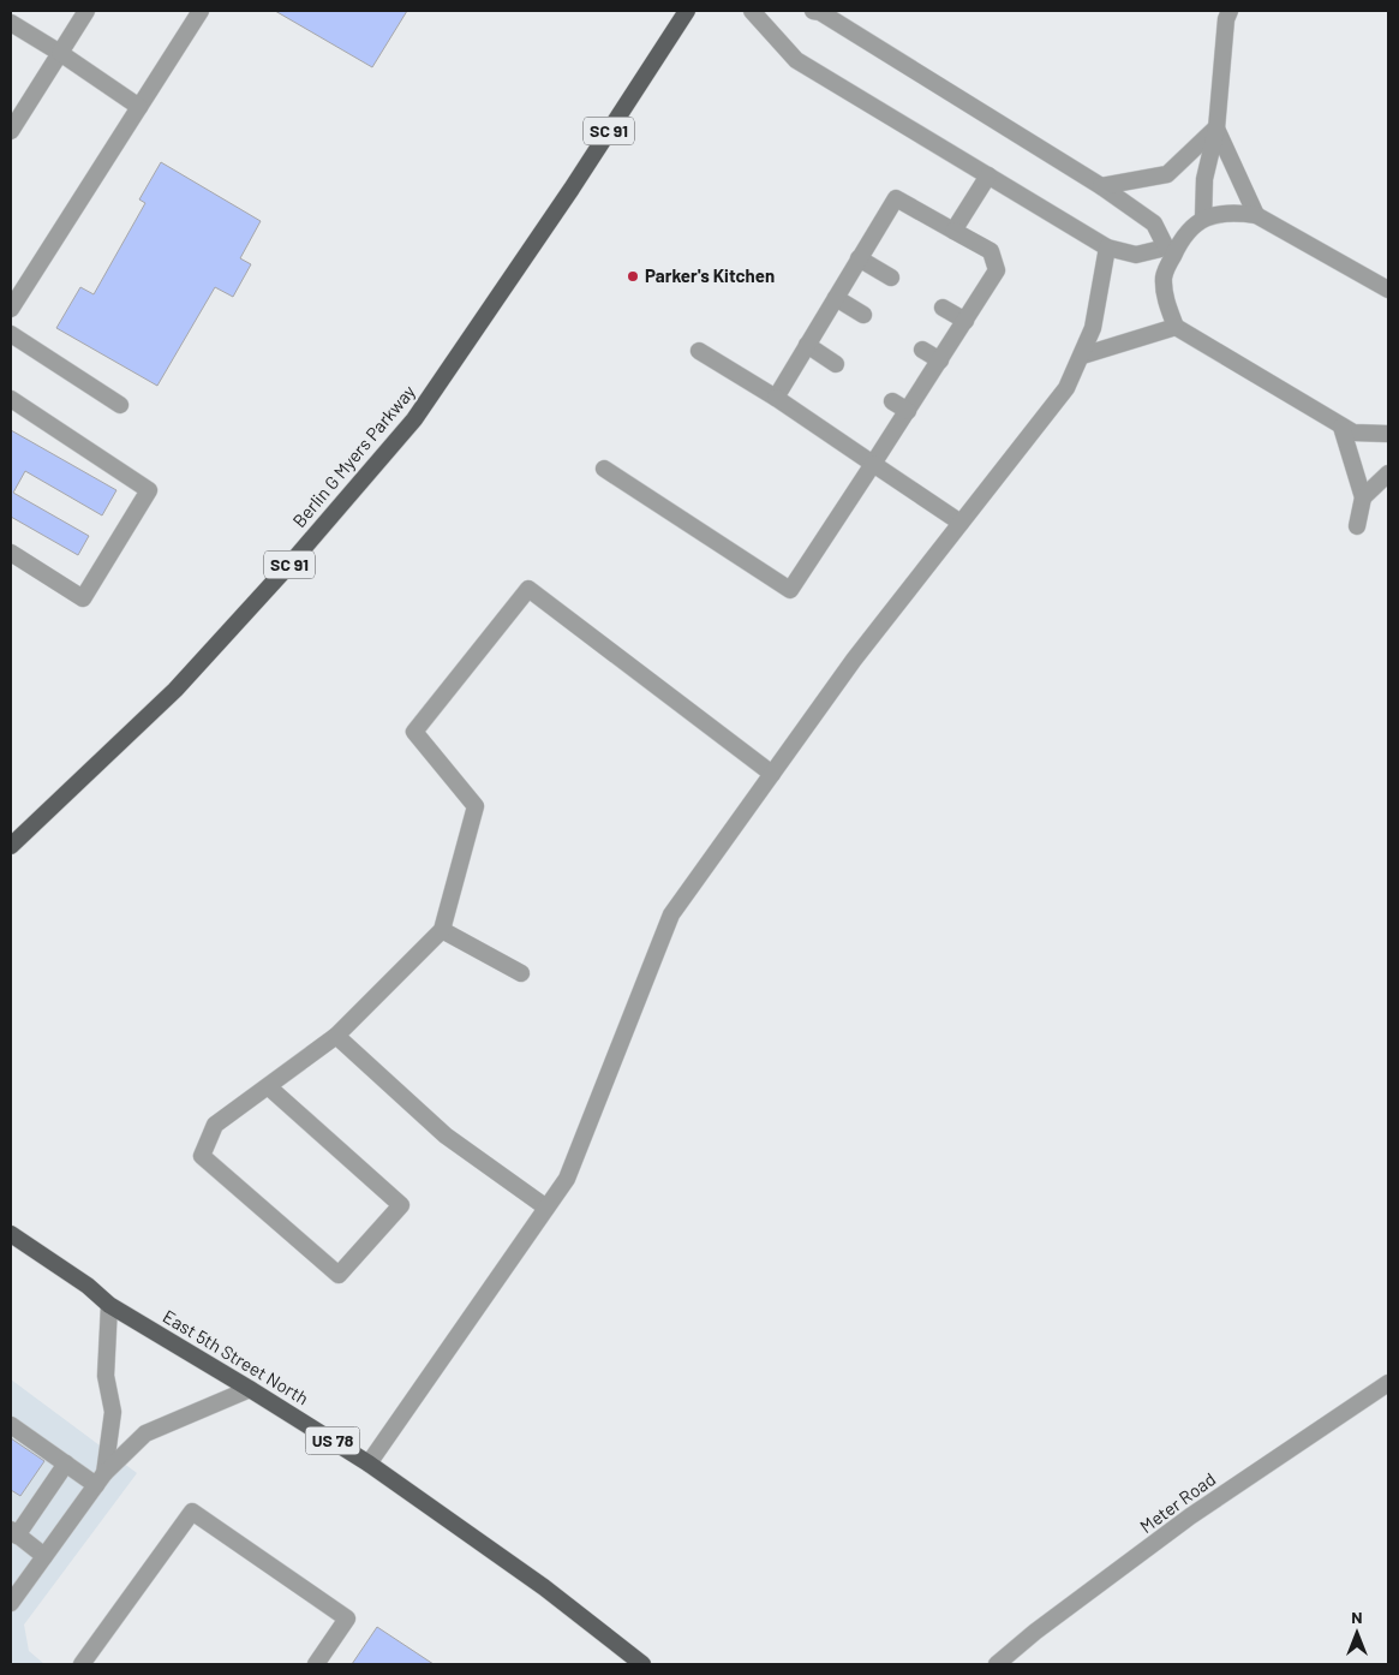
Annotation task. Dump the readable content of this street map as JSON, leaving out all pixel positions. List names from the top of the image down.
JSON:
{
  "streets": {
    "main road": [
      "SC 91",
      "Berlin G Myers Parkway",
      "East 5th Street North",
      "US 78"
    ],
    "lane": ["Meter Road"]
  },
  "places": ["Parker's Kitchen"],
  "north": "top"
}
